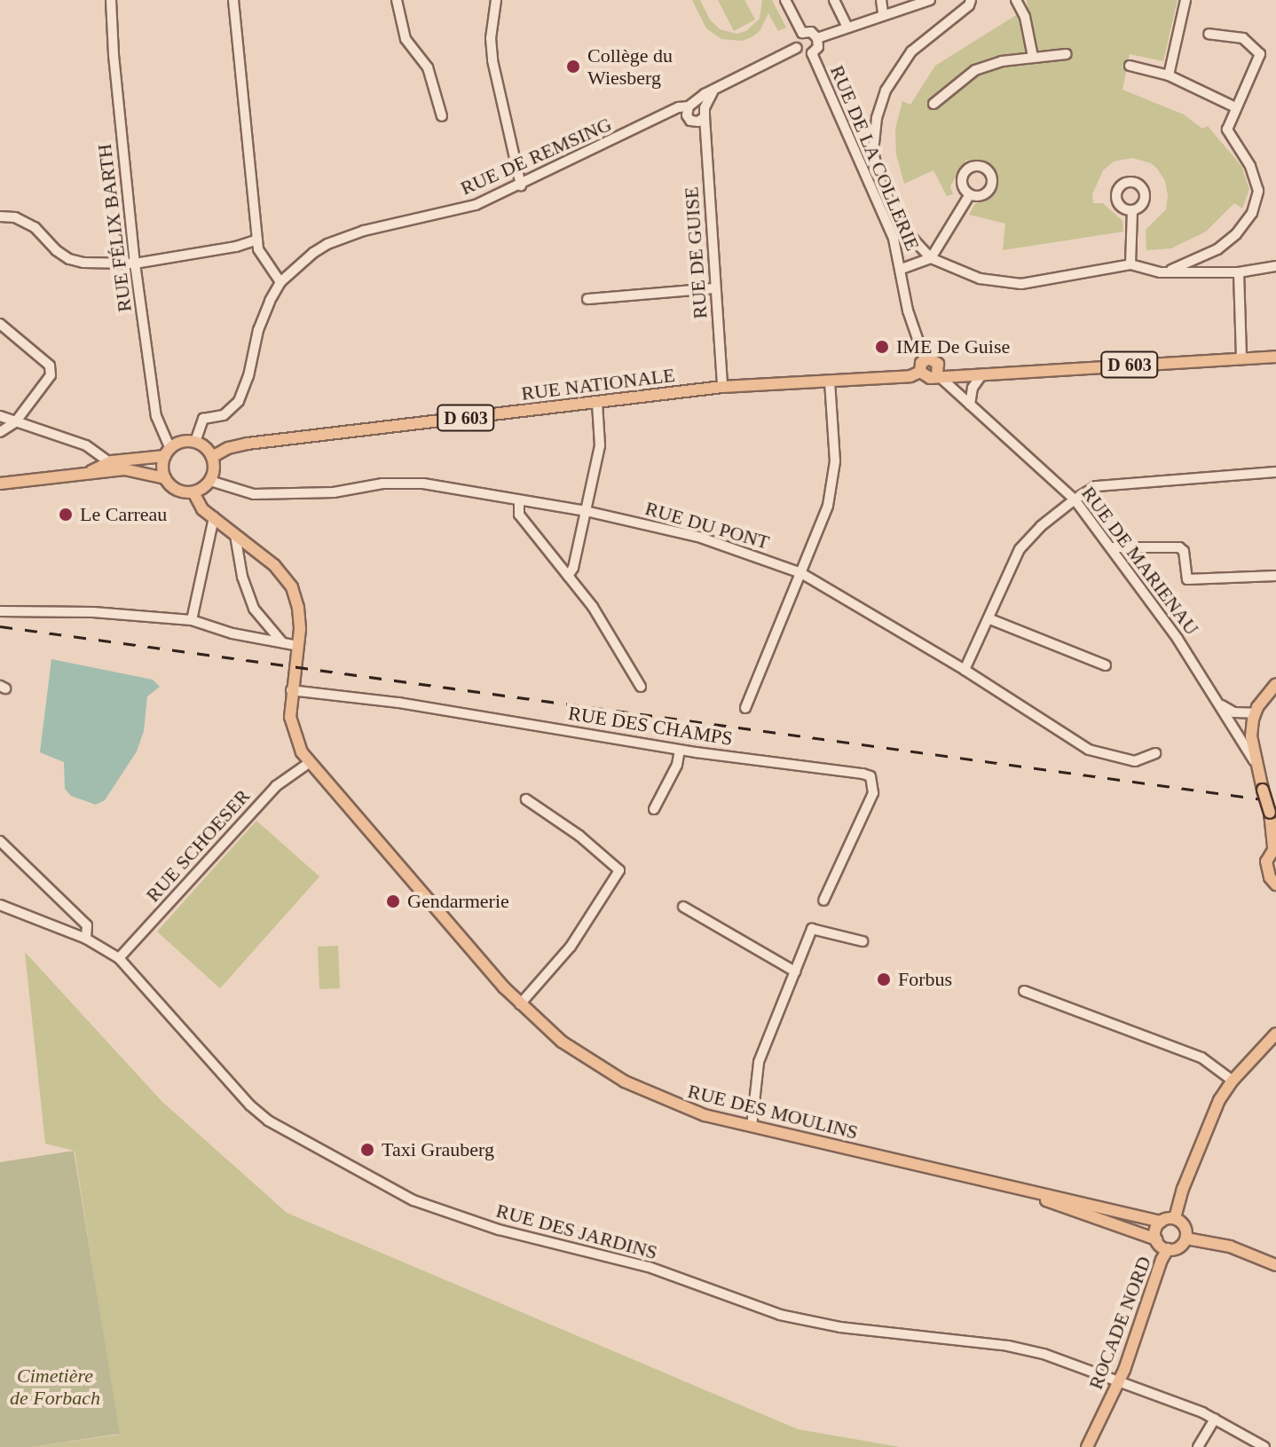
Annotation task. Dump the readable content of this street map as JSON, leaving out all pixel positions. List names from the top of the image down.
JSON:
{
  "streets": {
    "main road": [
      "D 603",
      "RUE NATIONALE",
      "RUE DES MOULINS",
      "ROCADE NORD"
    ],
    "street": [
      "RUE DE REMSING",
      "RUE DE LA COLLERIE",
      "RUE FÉLIX BARTH",
      "RUE DE GUISE",
      "RUE DU PONT",
      "RUE DE MARIENAU",
      "RUE DES CHAMPS",
      "RUE SCHOESER",
      "RUE DES JARDINS"
    ]
  },
  "crossings": [
    ["RUE DE REMSING", "RUE DE LA COLLERIE"],
    ["RUE DE REMSING", "RUE FÉLIX BARTH"],
    ["RUE DE REMSING", "RUE NATIONALE"],
    ["RUE DE REMSING", "RUE DU PONT"],
    ["RUE DE REMSING", "RUE DES MOULINS"],
    ["RUE DE LA COLLERIE", "D 603"],
    ["RUE FÉLIX BARTH", "RUE NATIONALE"],
    ["RUE FÉLIX BARTH", "RUE DU PONT"],
    ["RUE FÉLIX BARTH", "RUE DES MOULINS"],
    ["RUE DE GUISE", "RUE NATIONALE"],
    ["D 603", "RUE NATIONALE"],
    ["D 603", "RUE DE MARIENAU"],
    ["RUE NATIONALE", "RUE DU PONT"],
    ["RUE NATIONALE", "RUE DE MARIENAU"],
    ["RUE NATIONALE", "RUE DES MOULINS"],
    ["RUE DU PONT", "RUE DES MOULINS"],
    ["RUE DES CHAMPS", "RUE DES MOULINS"],
    ["RUE SCHOESER", "RUE DES MOULINS"],
    ["RUE SCHOESER", "RUE DES JARDINS"],
    ["RUE DES MOULINS", "ROCADE NORD"],
    ["RUE DES JARDINS", "ROCADE NORD"]
  ],
  "parks": ["Cimetière de Forbach"],
  "places": [
    "Collège du Wiesberg",
    "IME De Guise",
    "Le Carreau",
    "Gendarmerie",
    "Forbus",
    "Taxi Grauberg"
  ]
}
